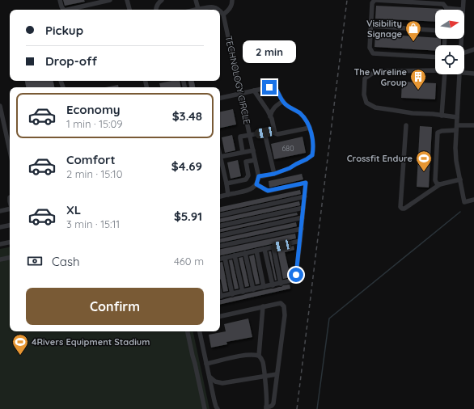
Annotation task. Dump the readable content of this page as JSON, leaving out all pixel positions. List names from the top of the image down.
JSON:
{
  "streets": {
    "street": ["TECHNOLOGY CIRCLE"]
  },
  "places": {
    "shop": ["Visibility Signage"],
    "building": ["The Wireline Group"],
    "sports": ["Crossfit Endure", "4Rivers Equipment Stadium"]
  },
  "house_numbers": ["680"],
  "north": "right",
  "page": {
    "banner": ["Pickup", "Drop-off"],
    "bubble": "2 min",
    "list": [
      {
        "name": "Economy",
        "note": "1 min · 15:09",
        "value": "$3.48"
      },
      {
        "name": "Comfort",
        "note": "2 min · 15:10",
        "value": "$4.69"
      },
      {
        "name": "XL",
        "note": "3 min · 15:11",
        "value": "$5.91"
      }
    ],
    "pay": ["Cash", "460 m"],
    "buttons": "Confirm"
  }
}
